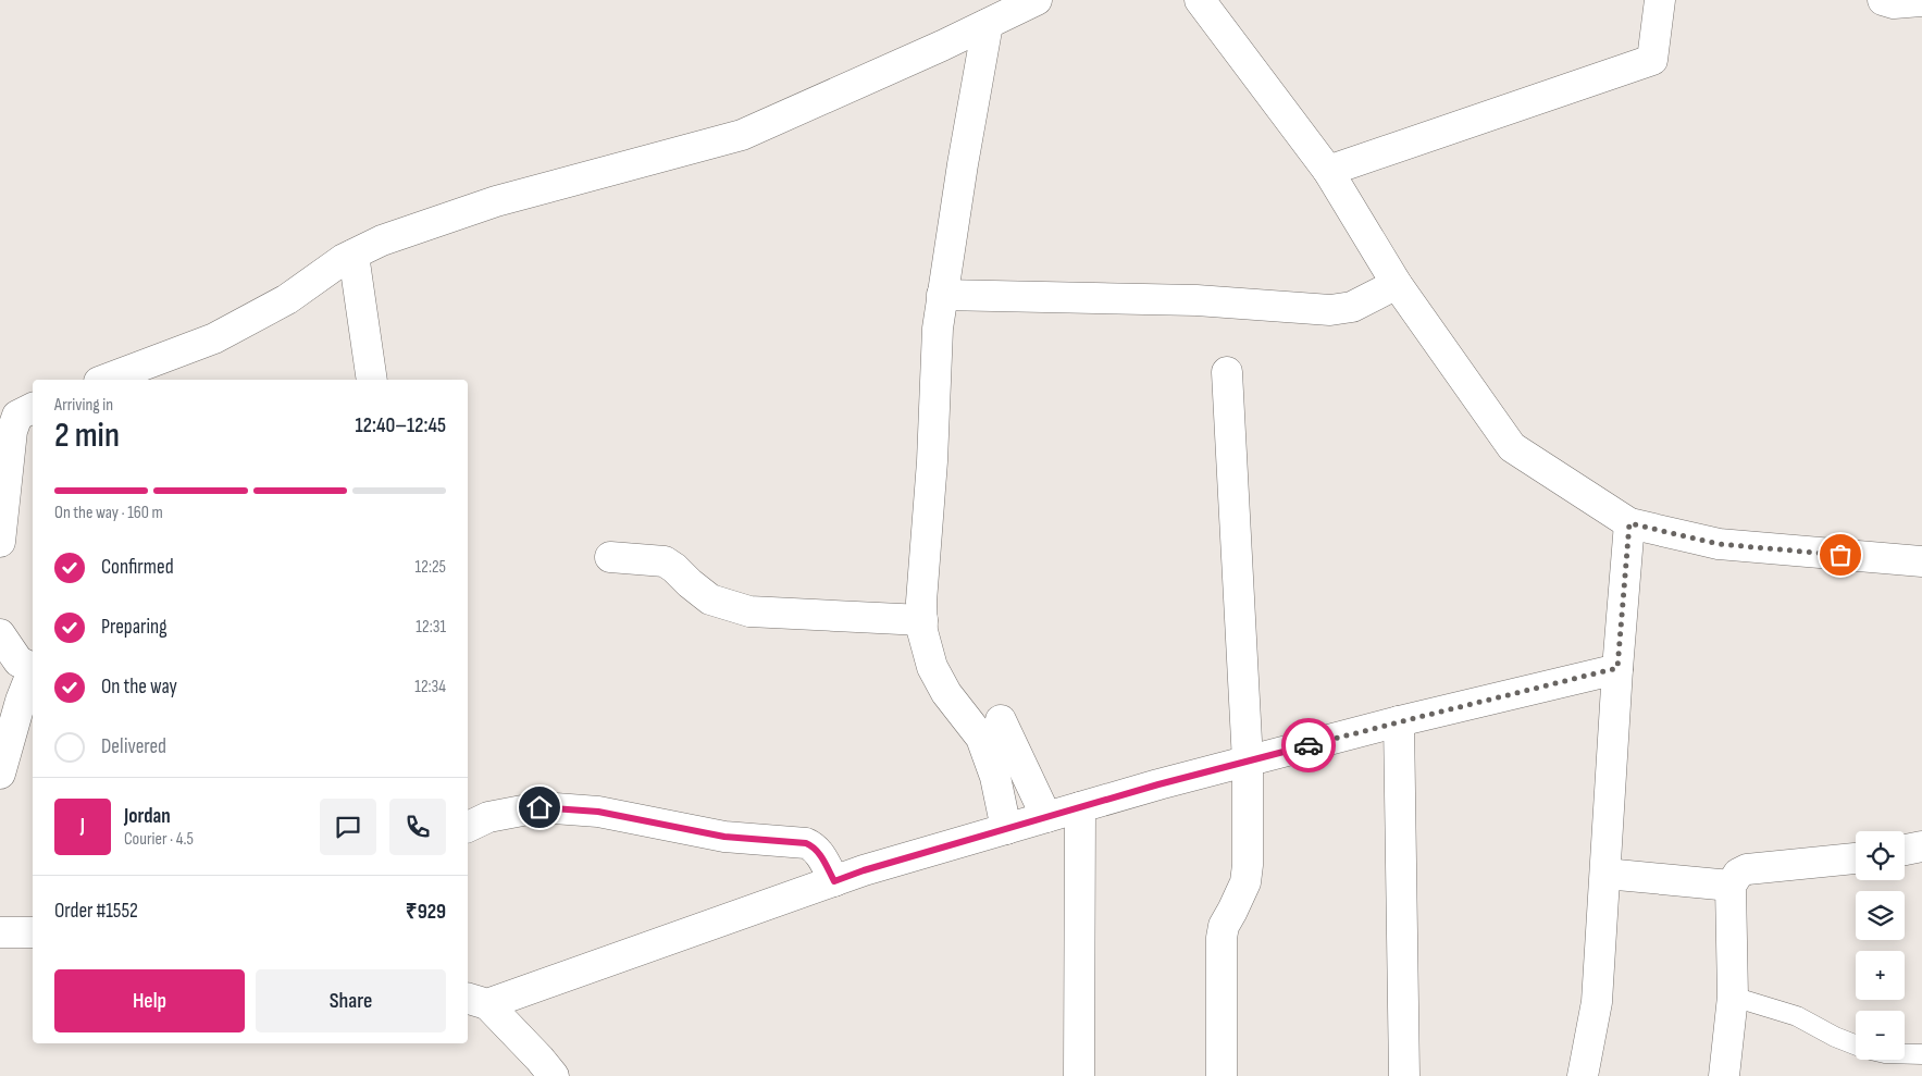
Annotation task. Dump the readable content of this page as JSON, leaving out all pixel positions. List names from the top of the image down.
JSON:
{
  "page": {
    "heading": ["2 min", "Arriving in", "12:40–12:45"],
    "panel": [
      "Jordan",
      "Courier · 4.5",
      "Order #1552",
      "₹929"
    ],
    "bar": "On the way · 160 m",
    "list": [
      ["Confirmed", "12:25"],
      ["Preparing", "12:31"],
      ["On the way", "12:34"],
      "Delivered"
    ],
    "round": "J",
    "map_buttons": ["+", "−"],
    "buttons": ["Help", "Share"]
  }
}
